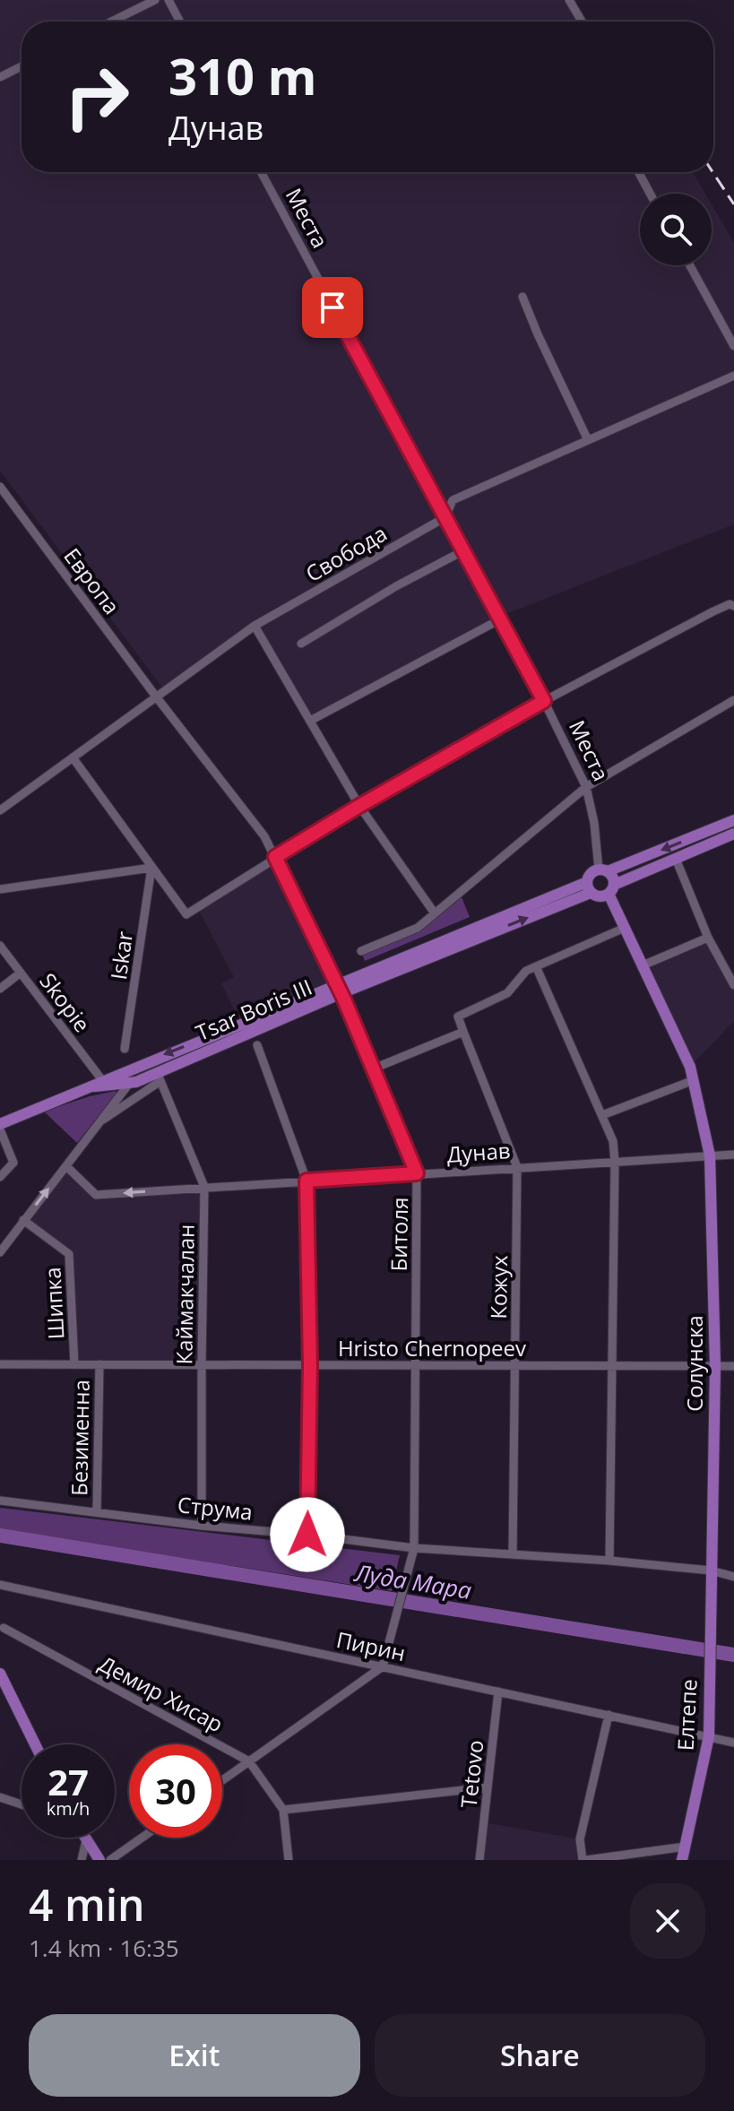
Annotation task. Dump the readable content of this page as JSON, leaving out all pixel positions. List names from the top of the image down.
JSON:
{
  "streets": {
    "main road": ["Tsar Boris III", "Солунска", "Елтепе"],
    "street": [
      "Места",
      "Свобода",
      "Европа",
      "Iskar",
      "Skopie",
      "Дунав",
      "Битоля",
      "Кожух",
      "Каймакчалан",
      "Шипка",
      "Hristo Chernopeev",
      "Безименна",
      "Струма",
      "Пирин",
      "Демир Хисар",
      "Tetovo"
    ]
  },
  "crossings": [
    ["Места", "Свобода"],
    ["Места", "Tsar Boris III"],
    ["Свобода", "Европа"],
    ["Свобода", "Битоля"],
    ["Европа", "Битоля"],
    ["Skopie", "Tsar Boris III"],
    ["Tsar Boris III", "Дунав"],
    ["Tsar Boris III", "Битоля"],
    ["Tsar Boris III", "Каймакчалан"],
    ["Tsar Boris III", "Шипка"],
    ["Дунав", "Битоля"],
    ["Дунав", "Кожух"],
    ["Дунав", "Каймакчалан"],
    ["Дунав", "Солунска"],
    ["Битоля", "Hristo Chernopeev"],
    ["Битоля", "Струма"],
    ["Битоля", "Пирин"],
    ["Кожух", "Hristo Chernopeev"],
    ["Кожух", "Струма"],
    ["Каймакчалан", "Hristo Chernopeev"],
    ["Каймакчалан", "Струма"],
    ["Шипка", "Hristo Chernopeev"],
    ["Hristo Chernopeev", "Солунска"],
    ["Hristo Chernopeev", "Безименна"],
    ["Солунска", "Струма"],
    ["Солунска", "Елтепе"],
    ["Безименна", "Струма"],
    ["Струма", "Елтепе"],
    ["Пирин", "Елтепе"],
    ["Пирин", "Tetovo"]
  ],
  "water": ["Луда Мара"],
  "page": {
    "turn": ["310 m", "Дунав"],
    "speed": "27 km/h",
    "limit": "30",
    "heading": ["4 min", "1.4 km · 16:35"],
    "buttons": ["Exit", "Share"]
  }
}
